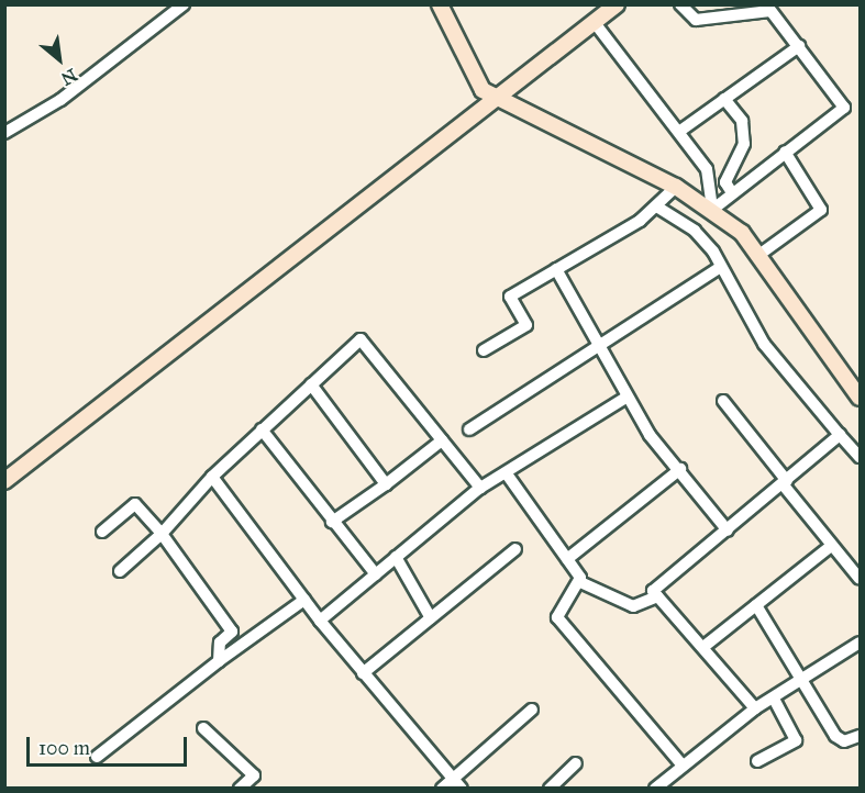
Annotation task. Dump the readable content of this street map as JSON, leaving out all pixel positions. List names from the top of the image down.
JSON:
{
  "scale_bar": "100 m",
  "north": "bottom right"
}
